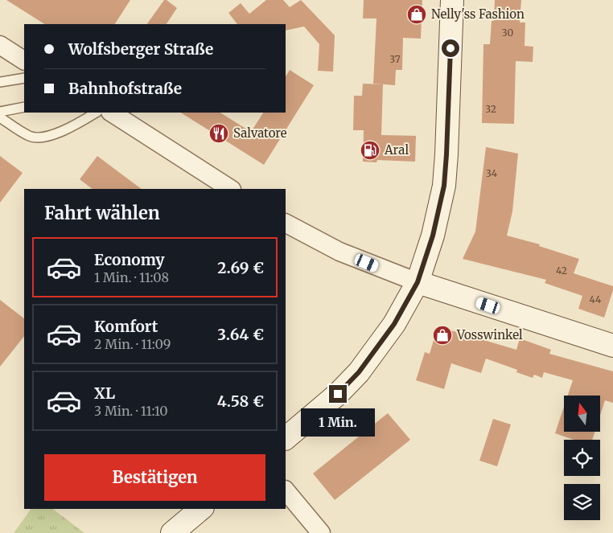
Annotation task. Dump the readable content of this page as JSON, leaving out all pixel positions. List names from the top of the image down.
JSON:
{
  "places": {
    "shop": ["Nelly'ss Fashion", "Vosswinkel"],
    "restaurant": ["Salvatore"],
    "fuel station": ["Aral"]
  },
  "house_numbers": [
    "30",
    "37",
    "32",
    "34",
    "42",
    "44"
  ],
  "north": "top",
  "page": {
    "banner": ["Wolfsberger Straße", "Bahnhofstraße"],
    "heading": "Fahrt wählen",
    "list": [
      {
        "name": "Economy",
        "note": "1 Min. · 11:08",
        "value": "2.69 €"
      },
      {
        "name": "Komfort",
        "note": "2 Min. · 11:09",
        "value": "3.64 €"
      },
      {
        "name": "XL",
        "note": "3 Min. · 11:10",
        "value": "4.58 €"
      }
    ],
    "bubble": "1 Min.",
    "buttons": "Bestätigen"
  }
}
